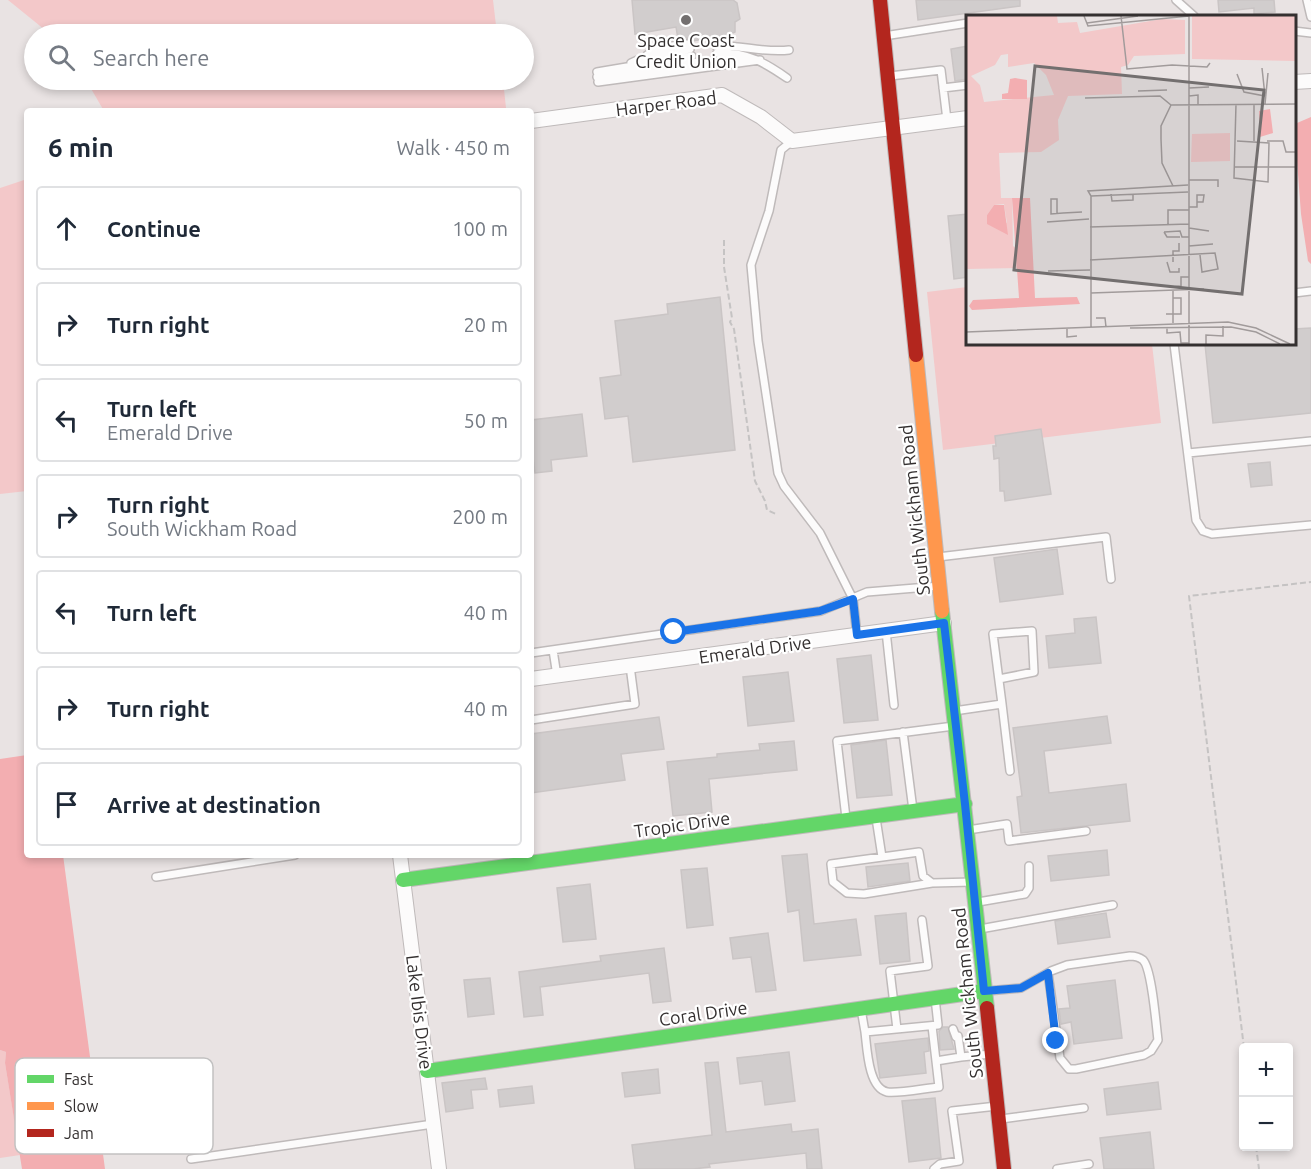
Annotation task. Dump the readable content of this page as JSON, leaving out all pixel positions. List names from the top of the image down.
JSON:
{
  "streets": {
    "main road": ["South Wickham Road", "Tropic Drive", "Coral Drive"],
    "street": ["Harper Road", "Emerald Drive", "Lake Ibis Drive"]
  },
  "crossings": [
    ["South Wickham Road", "Emerald Drive"],
    ["South Wickham Road", "Tropic Drive"],
    ["South Wickham Road", "Coral Drive"],
    ["Tropic Drive", "Lake Ibis Drive"],
    ["Lake Ibis Drive", "Coral Drive"]
  ],
  "places": ["Space Coast Credit Union"],
  "legend": ["Fast", "Slow", "Jam"],
  "page": {
    "search": "Search here",
    "heading": ["6 min", "Walk · 450 m"],
    "list": [
      ["Continue", "100 m"],
      ["Turn right", "20 m"],
      ["Turn left", "Emerald Drive", "50 m"],
      ["Turn right", "South Wickham Road", "200 m"],
      ["Turn left", "40 m"],
      ["Turn right", "40 m"],
      "Arrive at destination"
    ],
    "map_buttons": ["+", "−"]
  }
}
